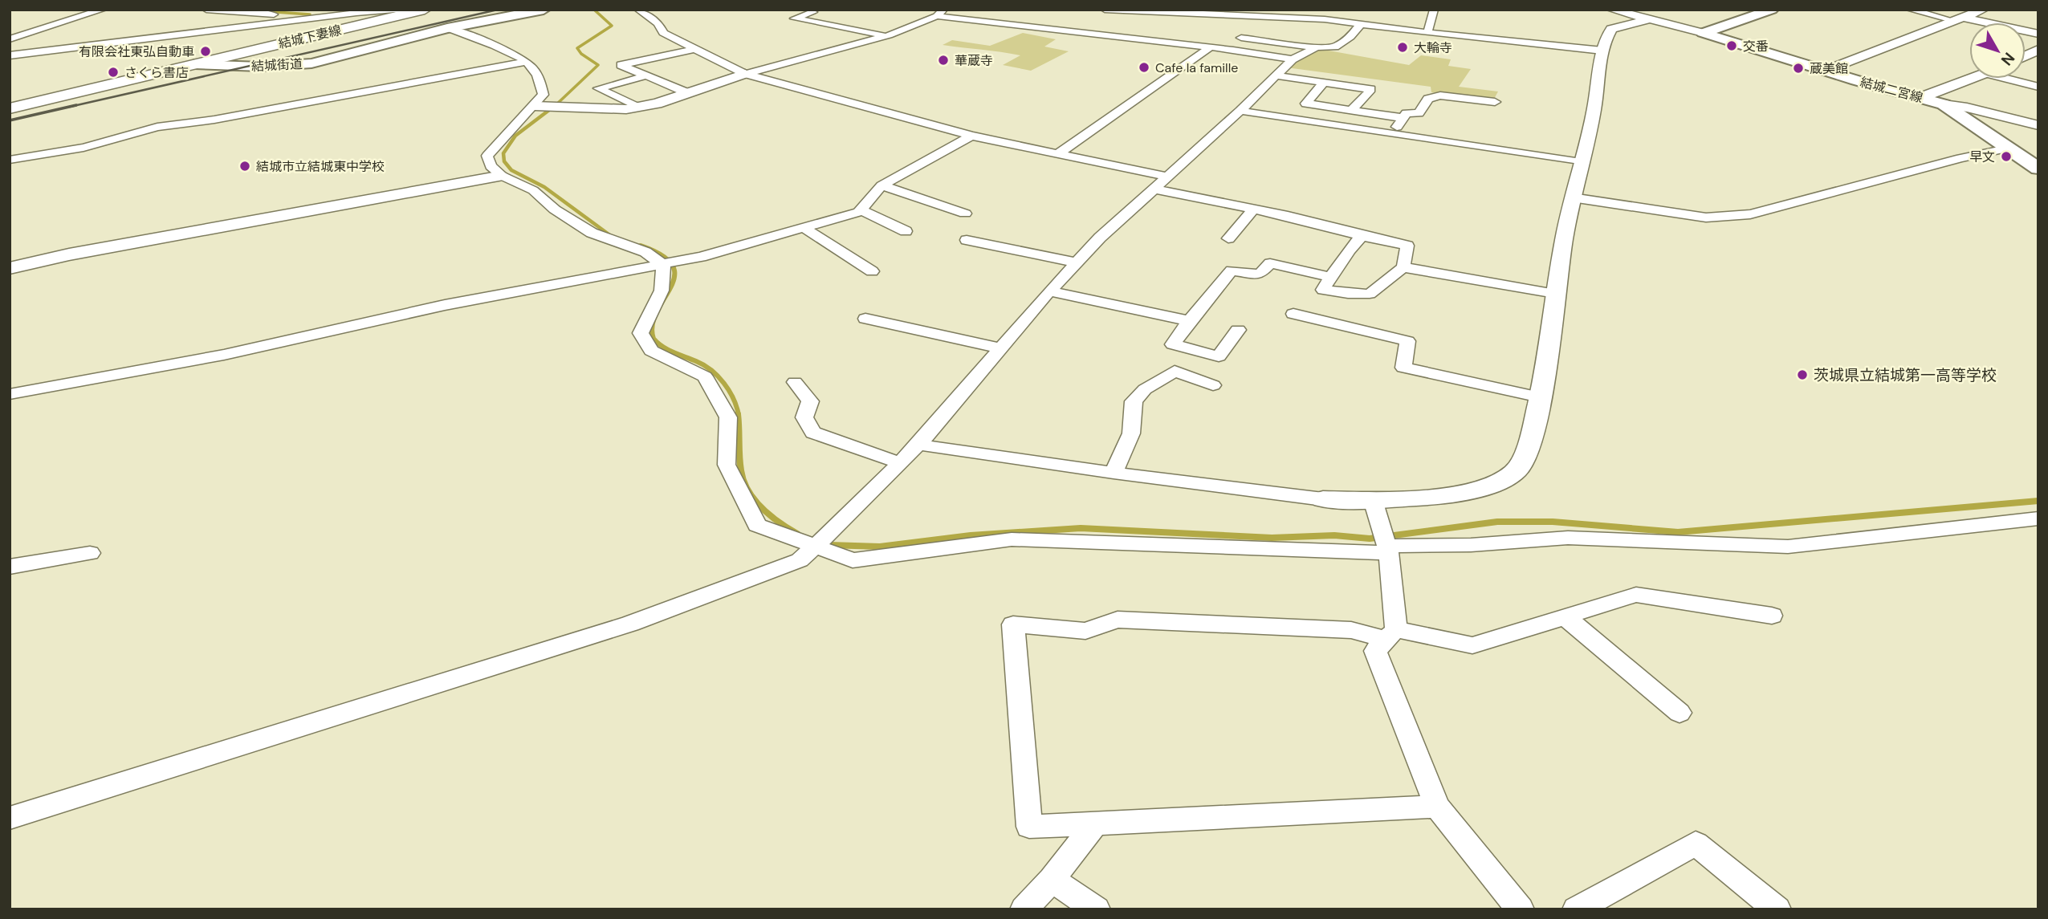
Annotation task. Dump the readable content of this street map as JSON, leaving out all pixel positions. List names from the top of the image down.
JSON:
{
  "streets": {
    "main road": ["結城下妻線", "結城街道", "結城二宮線"]
  },
  "crossings": [
    ["結城下妻線", "結城街道"]
  ],
  "places": [
    "交番",
    "大輪寺",
    "有限会社東弘自動車",
    "華蔵寺",
    "Cafe la famille",
    "蔵美館",
    "さくら書店",
    "早文",
    "結城市立結城東中学校",
    "茨城県立結城第一高等学校"
  ],
  "north": "bottom right"
}
